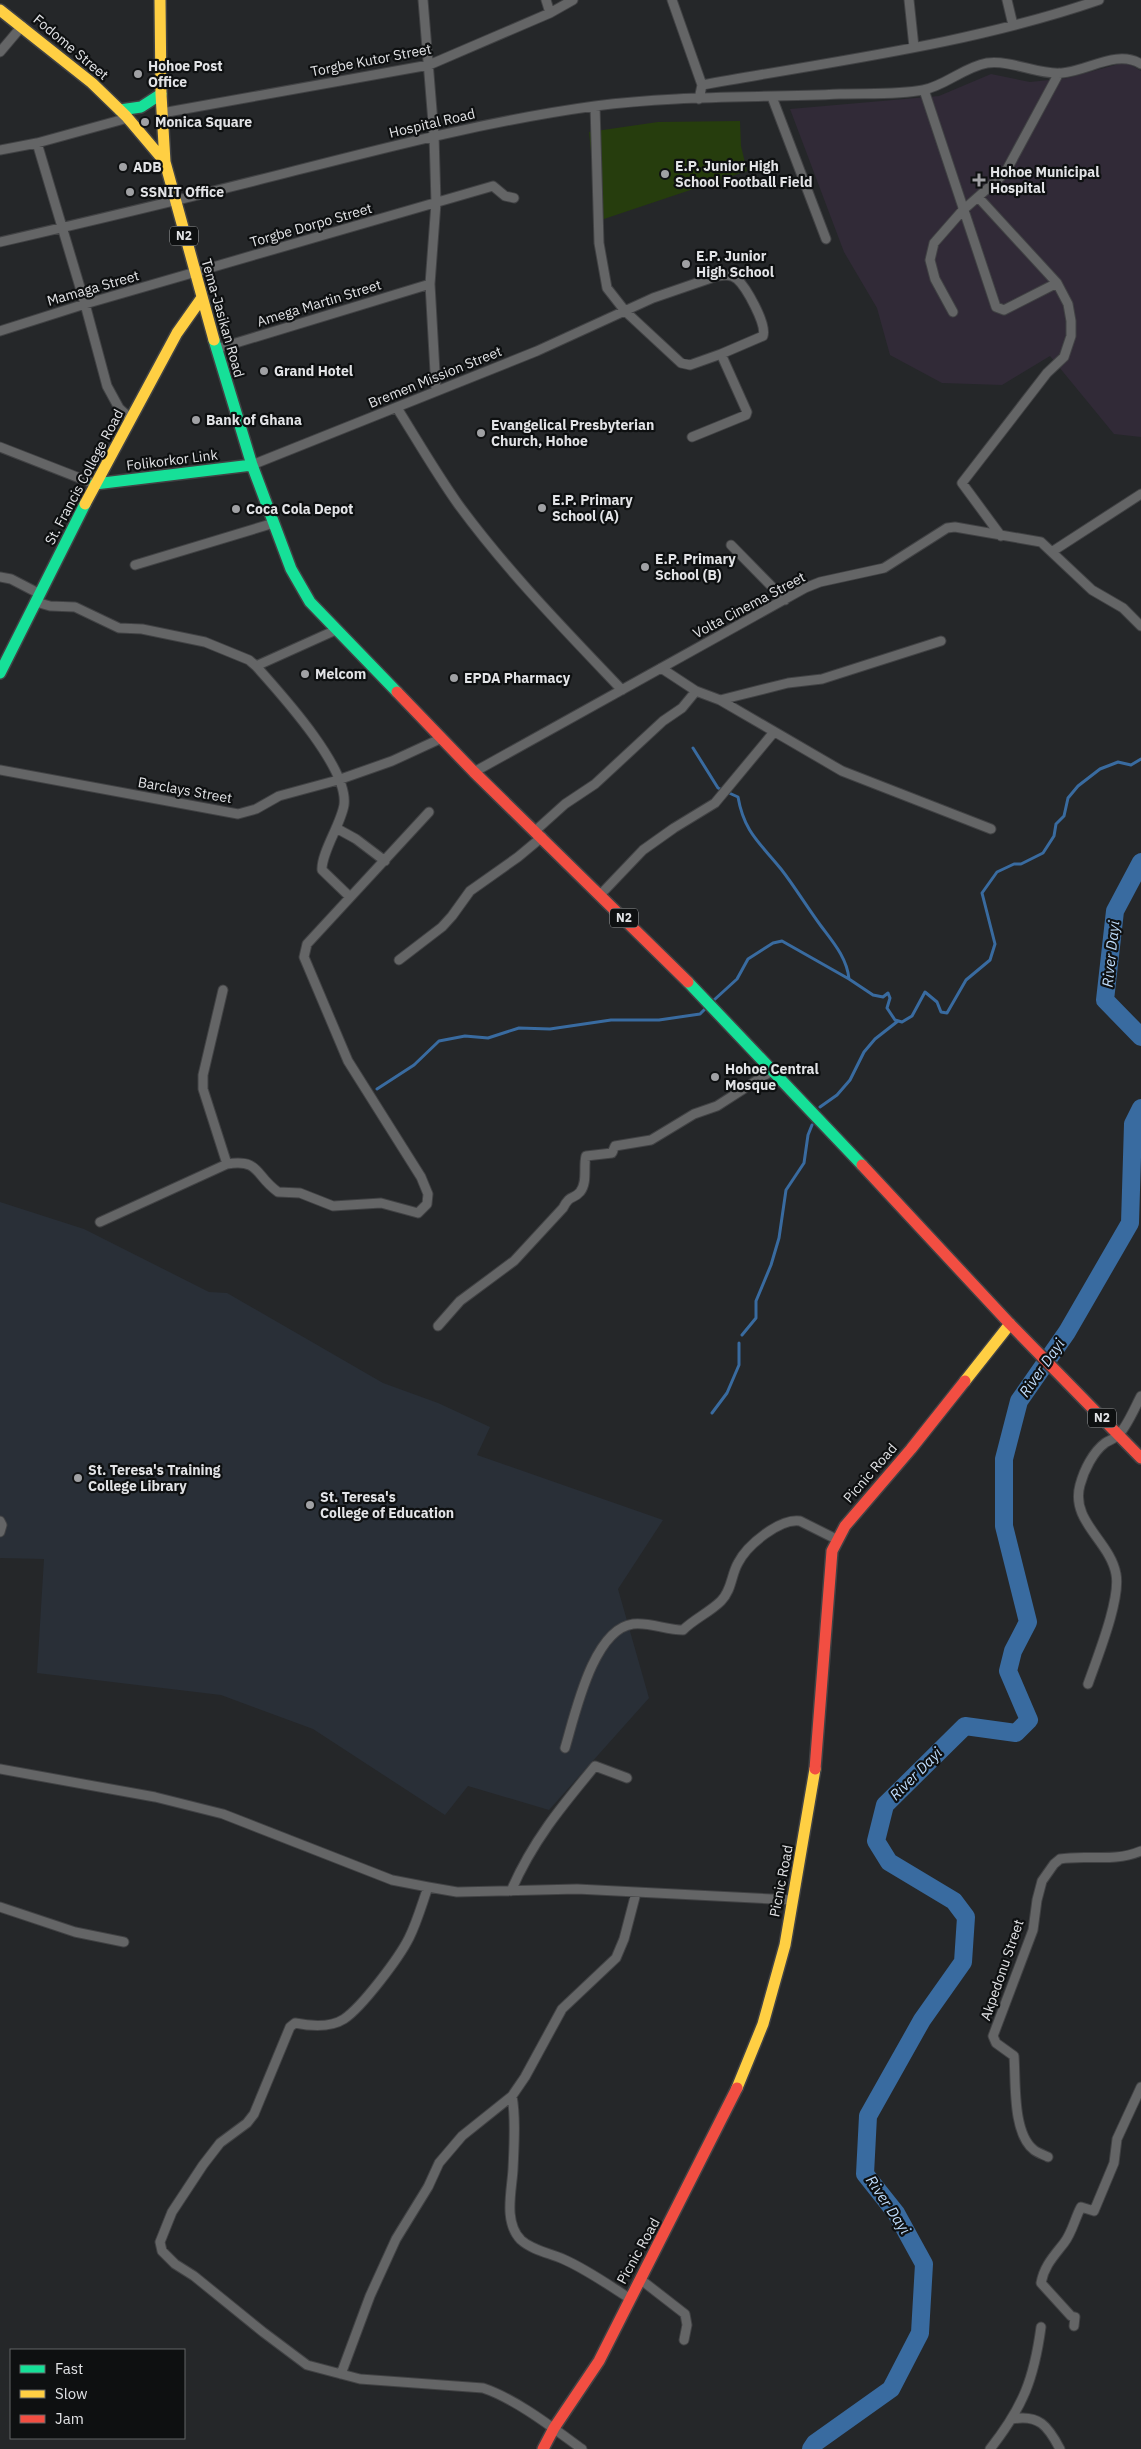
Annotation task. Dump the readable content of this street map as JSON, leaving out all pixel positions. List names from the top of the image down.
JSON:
{
  "streets": {
    "main road": [
      "Fodome Street",
      "N2",
      "Tema-Jasikan Road",
      "Folikorkor Link",
      "St. Francis College Road",
      "Picnic Road"
    ],
    "street": [
      "Torgbe Kutor Street",
      "Hospital Road",
      "Torgbe Dorpo Street",
      "Mamaga Street",
      "Amega Martin Street",
      "Bremen Mission Street",
      "Volta Cinema Street",
      "Barclays Street",
      "Akpedonu Street"
    ]
  },
  "crossings": [
    ["Fodome Street", "Tema-Jasikan Road"],
    ["Torgbe Kutor Street", "Tema-Jasikan Road"],
    ["Hospital Road", "Tema-Jasikan Road"],
    ["Torgbe Dorpo Street", "Mamaga Street"],
    ["Torgbe Dorpo Street", "Tema-Jasikan Road"],
    ["N2", "Tema-Jasikan Road"],
    ["N2", "Bremen Mission Street"],
    ["N2", "Folikorkor Link"],
    ["N2", "Volta Cinema Street"],
    ["N2", "Barclays Street"],
    ["N2", "Picnic Road"],
    ["Mamaga Street", "Tema-Jasikan Road"],
    ["Amega Martin Street", "Tema-Jasikan Road"],
    ["Tema-Jasikan Road", "Bremen Mission Street"],
    ["Tema-Jasikan Road", "Folikorkor Link"],
    ["Tema-Jasikan Road", "St. Francis College Road"],
    ["Bremen Mission Street", "Folikorkor Link"],
    ["Folikorkor Link", "St. Francis College Road"]
  ],
  "water": ["River Dayi"],
  "places": {
    "other": [
      "Hohoe Post Office",
      "Monica Square",
      "ADB",
      "E.P. Junior High School Football Field",
      "SSNIT Office",
      "E.P. Junior High School",
      "Grand Hotel",
      "Bank of Ghana",
      "Evangelical Presbyterian Church, Hohoe",
      "E.P. Primary School (A)",
      "Coca Cola Depot",
      "E.P. Primary School (B)",
      "Melcom",
      "EPDA Pharmacy",
      "Hohoe Central Mosque",
      "St. Teresa's Training College Library",
      "St. Teresa's College of Education"
    ],
    "health": ["Hohoe Municipal Hospital"]
  },
  "legend": ["Fast", "Slow", "Jam"]
}
